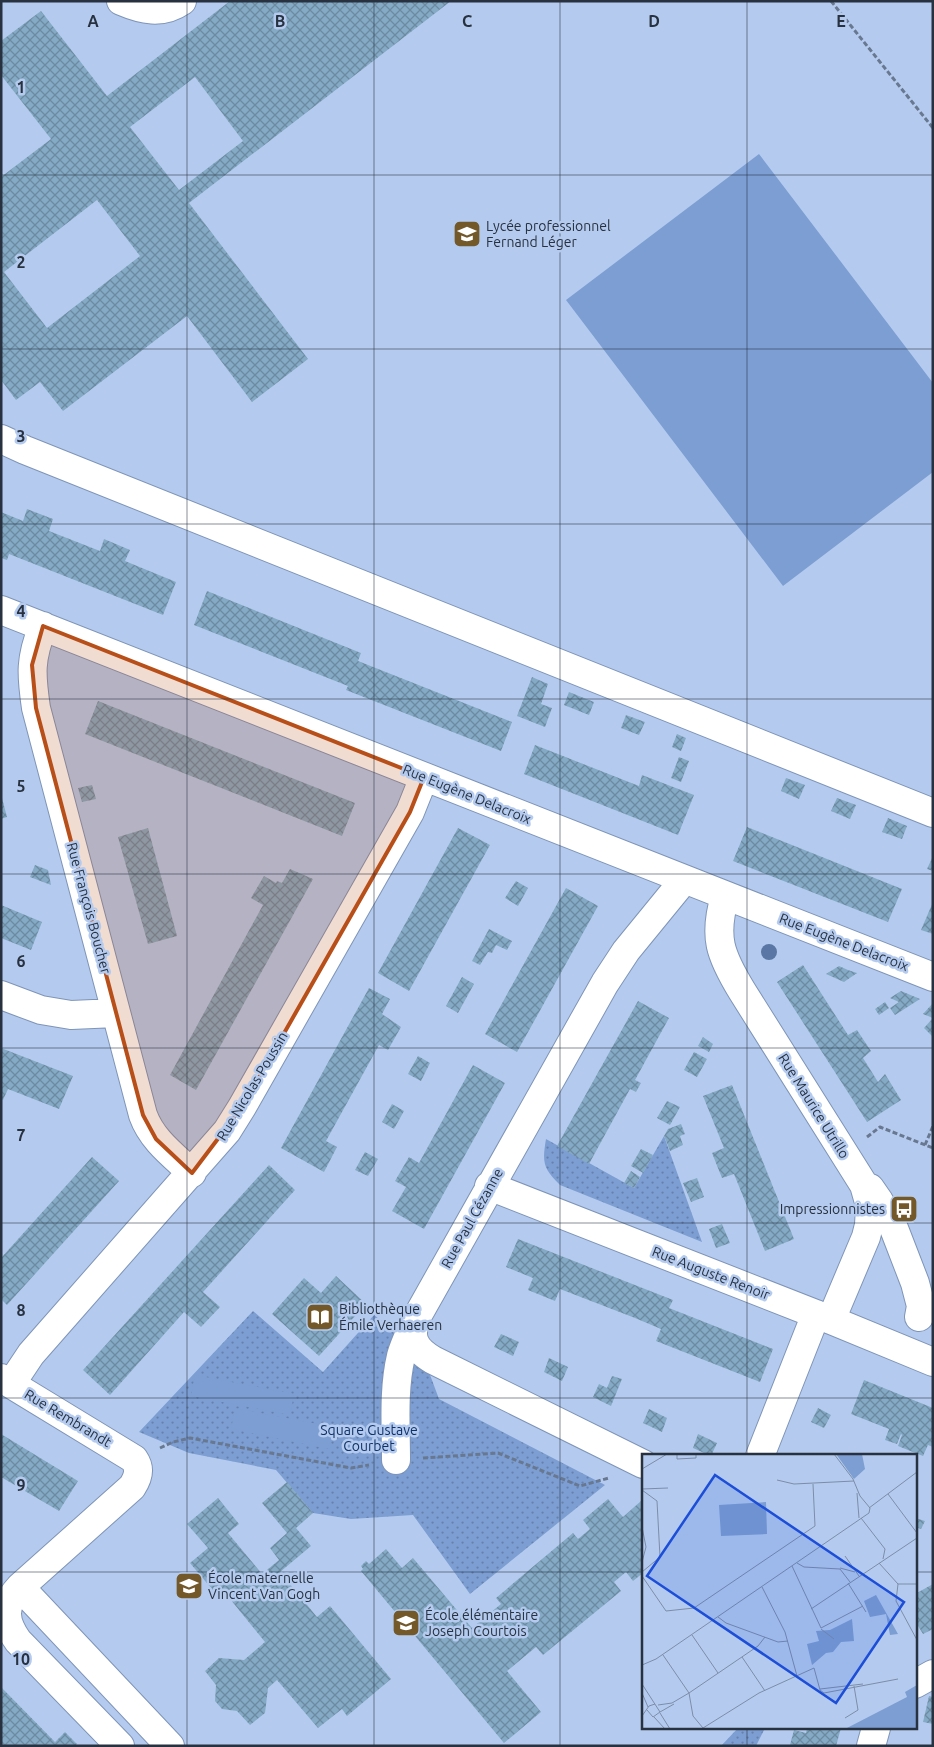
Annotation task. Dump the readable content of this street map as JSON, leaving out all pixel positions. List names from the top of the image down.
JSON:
{
  "streets": {
    "street": [
      "Rue Eugène Delacroix",
      "Rue François Boucher",
      "Rue Nicolas Poussin",
      "Rue Maurice Utrillo",
      "Rue Paul Cézanne",
      "Rue Auguste Renoir",
      "Rue Rembrandt"
    ]
  },
  "crossings": [
    ["Rue Eugène Delacroix", "Rue François Boucher"],
    ["Rue Eugène Delacroix", "Rue Nicolas Poussin"],
    ["Rue Eugène Delacroix", "Rue Maurice Utrillo"],
    ["Rue Eugène Delacroix", "Rue Paul Cézanne"],
    ["Rue François Boucher", "Rue Nicolas Poussin"],
    ["Rue Nicolas Poussin", "Rue Rembrandt"],
    ["Rue Maurice Utrillo", "Rue Auguste Renoir"],
    ["Rue Paul Cézanne", "Rue Auguste Renoir"]
  ],
  "parks": ["Square Gustave Courbet"],
  "places": {
    "school or university": ["Lycée professionnel Fernand Léger", "École maternelle Vincent Van Gogh", "École élémentaire Joseph Courtois"],
    "bus stop": ["Impressionnistes"],
    "library": ["Bibliothèque Émile Verhaeren"]
  },
  "grid": {
    "columns": [
      "A",
      "B",
      "C",
      "D",
      "E"
    ],
    "rows": [
      "1",
      "2",
      "3",
      "4",
      "5",
      "6",
      "7",
      "8",
      "9",
      "10"
    ]
  }
}
